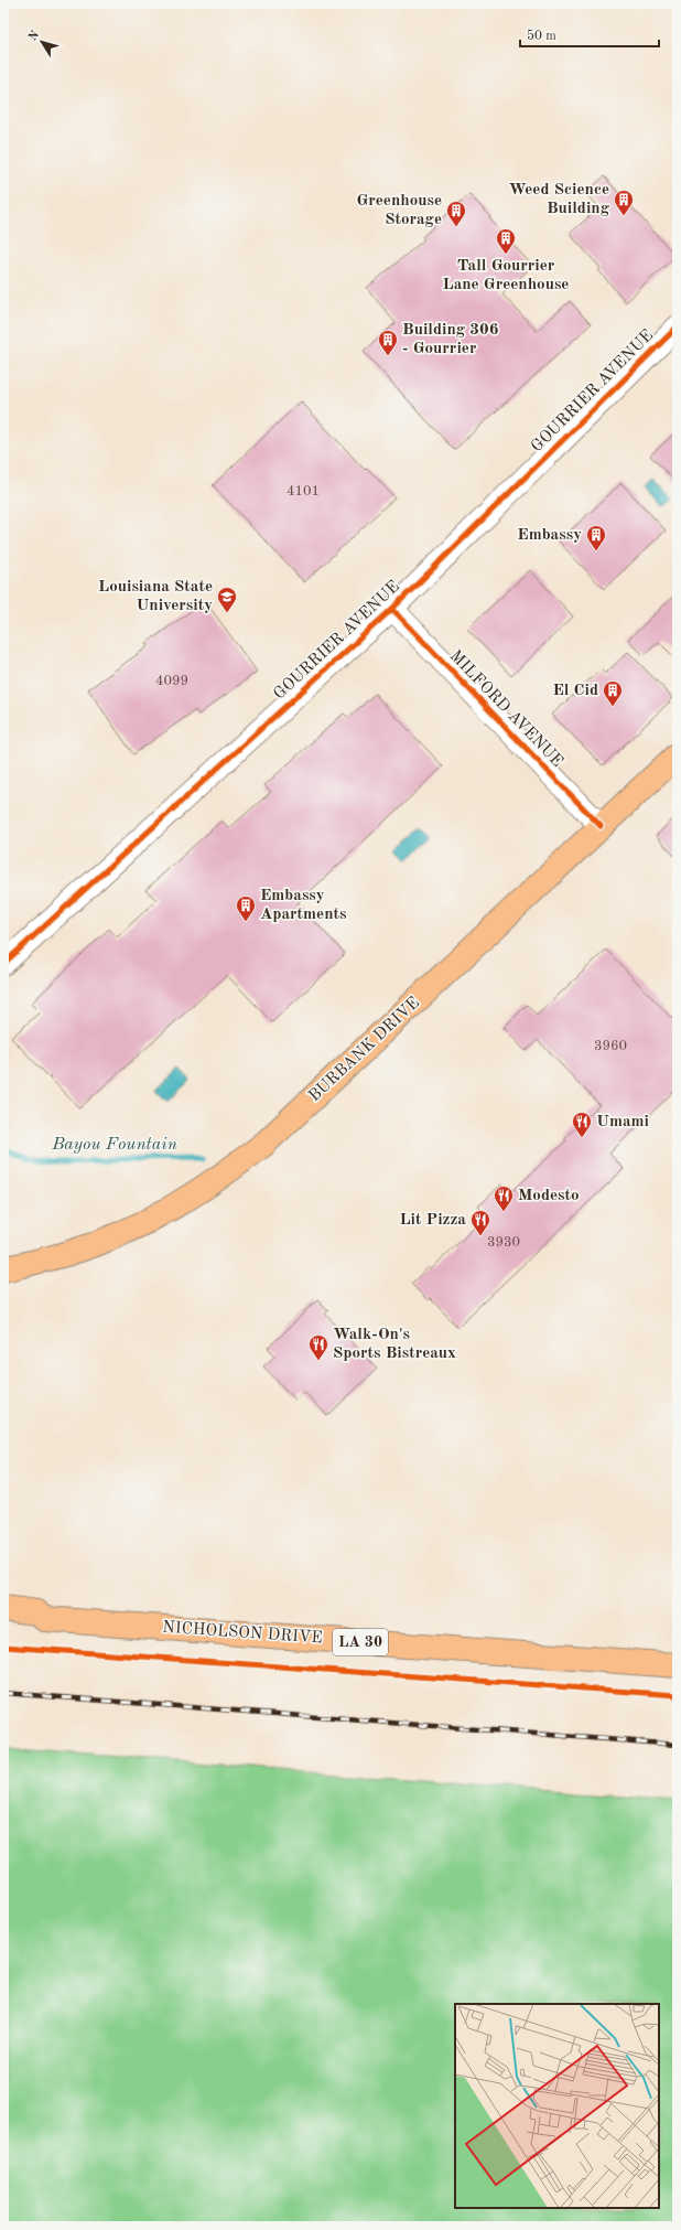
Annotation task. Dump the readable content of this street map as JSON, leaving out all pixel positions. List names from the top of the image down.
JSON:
{
  "streets": {
    "main road": ["BURBANK DRIVE", "NICHOLSON DRIVE", "LA 30"],
    "street": ["GOURRIER AVENUE", "MILFORD AVENUE"]
  },
  "crossings": [
    ["GOURRIER AVENUE", "MILFORD AVENUE"],
    ["MILFORD AVENUE", "BURBANK DRIVE"]
  ],
  "water": ["Bayou Fountain"],
  "places": {
    "building": [
      "Weed Science Building",
      "Greenhouse Storage",
      "Tall Gourrier Lane Greenhouse",
      "Building 306 - Gourrier",
      "Embassy",
      "El Cid",
      "Embassy Apartments"
    ],
    "school or university": ["Louisiana State University"],
    "restaurant": [
      "Umami",
      "Modesto",
      "Lit Pizza",
      "Walk-On's Sports Bistreaux"
    ]
  },
  "house_numbers": [
    "4101",
    "4099",
    "3960",
    "3930"
  ],
  "scale_bar": "50 m",
  "north": "top left"
}
